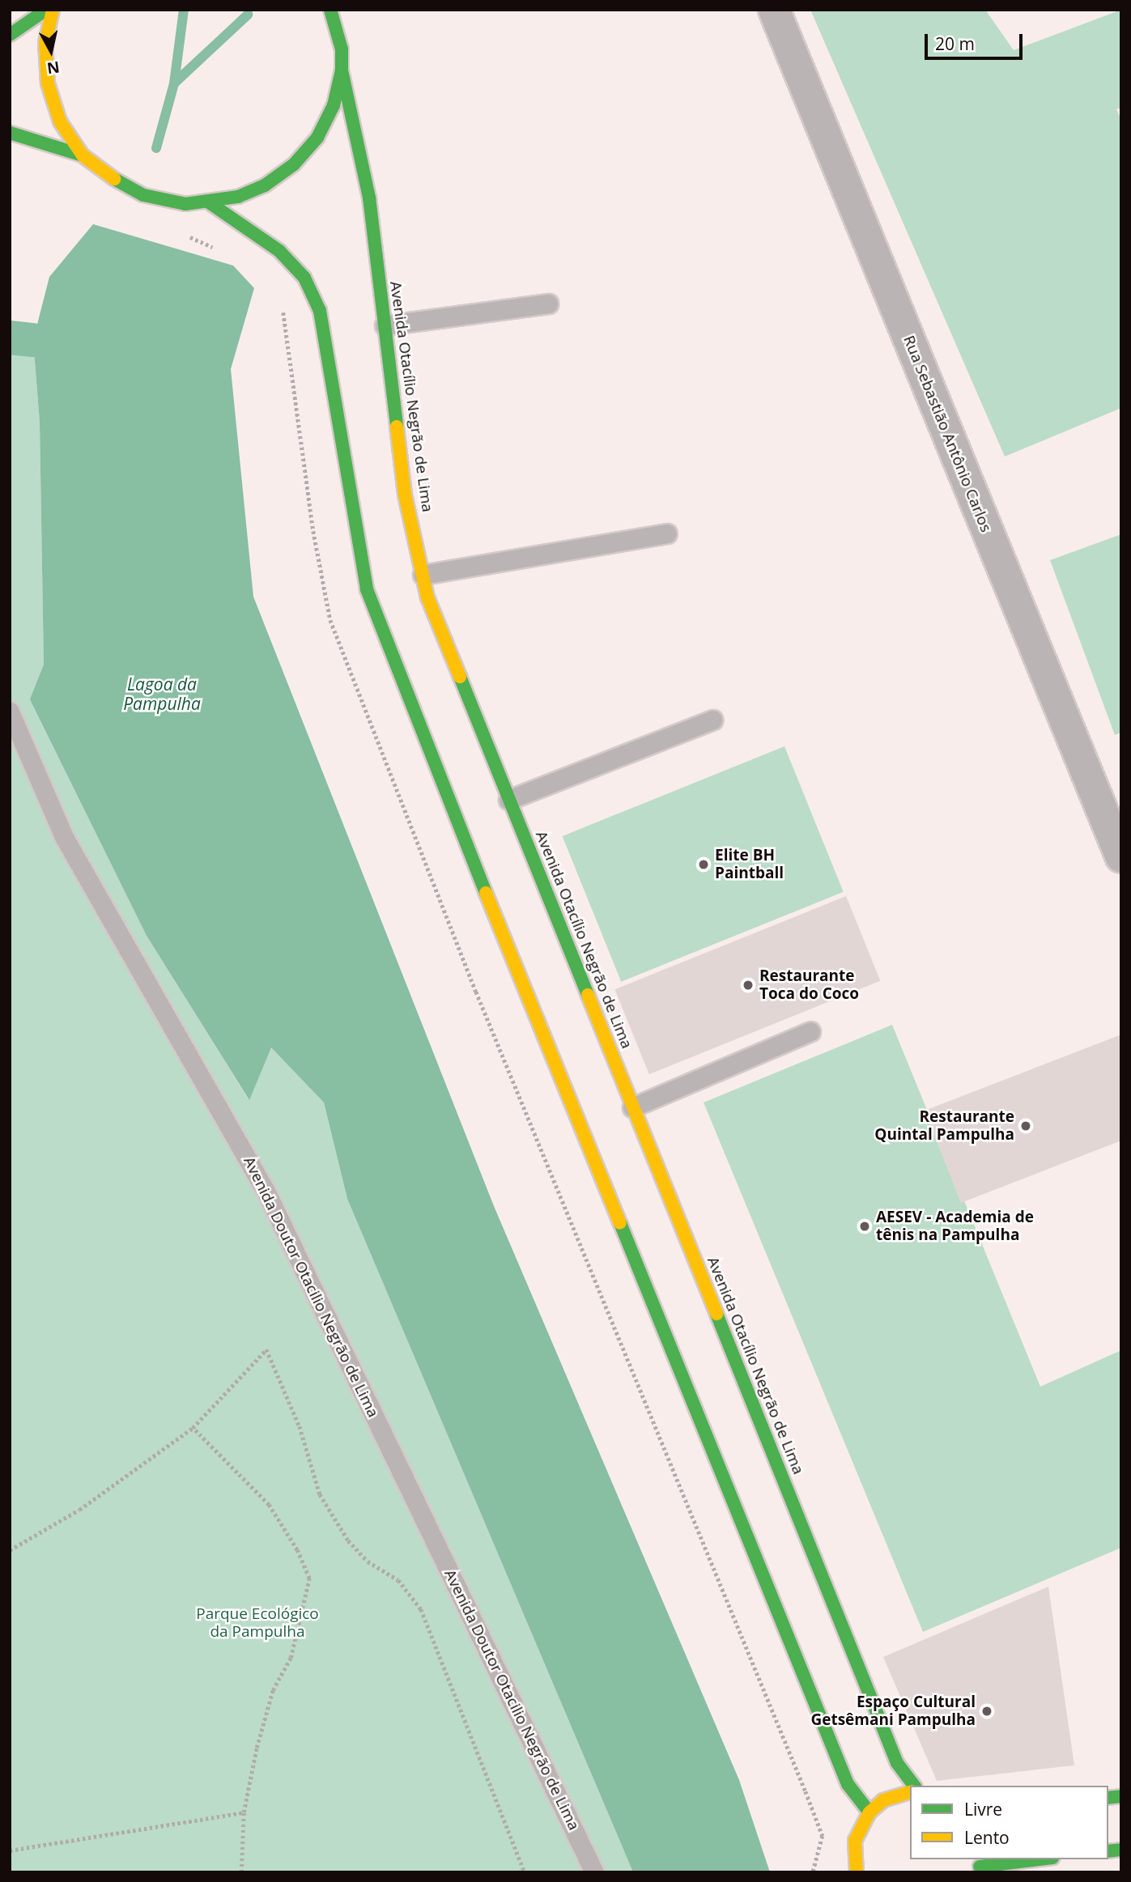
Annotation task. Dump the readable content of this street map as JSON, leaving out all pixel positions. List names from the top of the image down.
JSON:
{
  "streets": {
    "street": ["Avenida Otacílio Negrão de Lima", "Rua Sebastião Antônio Carlos"],
    "lane": ["Avenida Doutor Otacilio Negrão de Lima"]
  },
  "water": ["Lagoa da Pampulha"],
  "parks": ["Parque Ecológico da Pampulha"],
  "places": [
    "Elite BH Paintball",
    "Restaurante Toca do Coco",
    "Restaurante Quintal Pampulha",
    "AESEV - Academia de tênis na Pampulha",
    "Espaço Cultural Getsêmani Pampulha"
  ],
  "legend": ["Livre", "Lento"],
  "scale_bar": "20 m",
  "north": "bottom"
}
